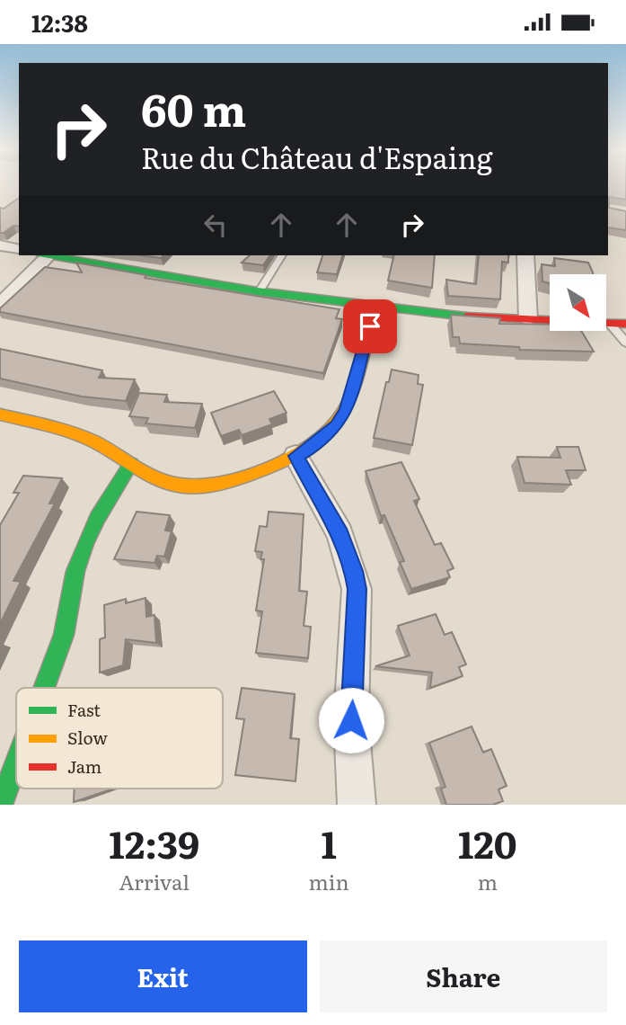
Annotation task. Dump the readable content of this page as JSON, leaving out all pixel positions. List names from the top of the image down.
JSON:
{
  "legend": ["Fast", "Slow", "Jam"],
  "north": "bottom right",
  "page": {
    "status": "12:38",
    "turn": ["60 m", "Rue du Château d'Espaing"],
    "eta": [
      "12:39",
      "Arrival",
      "1",
      "min",
      "120",
      "m"
    ],
    "buttons": ["Exit", "Share"]
  }
}
